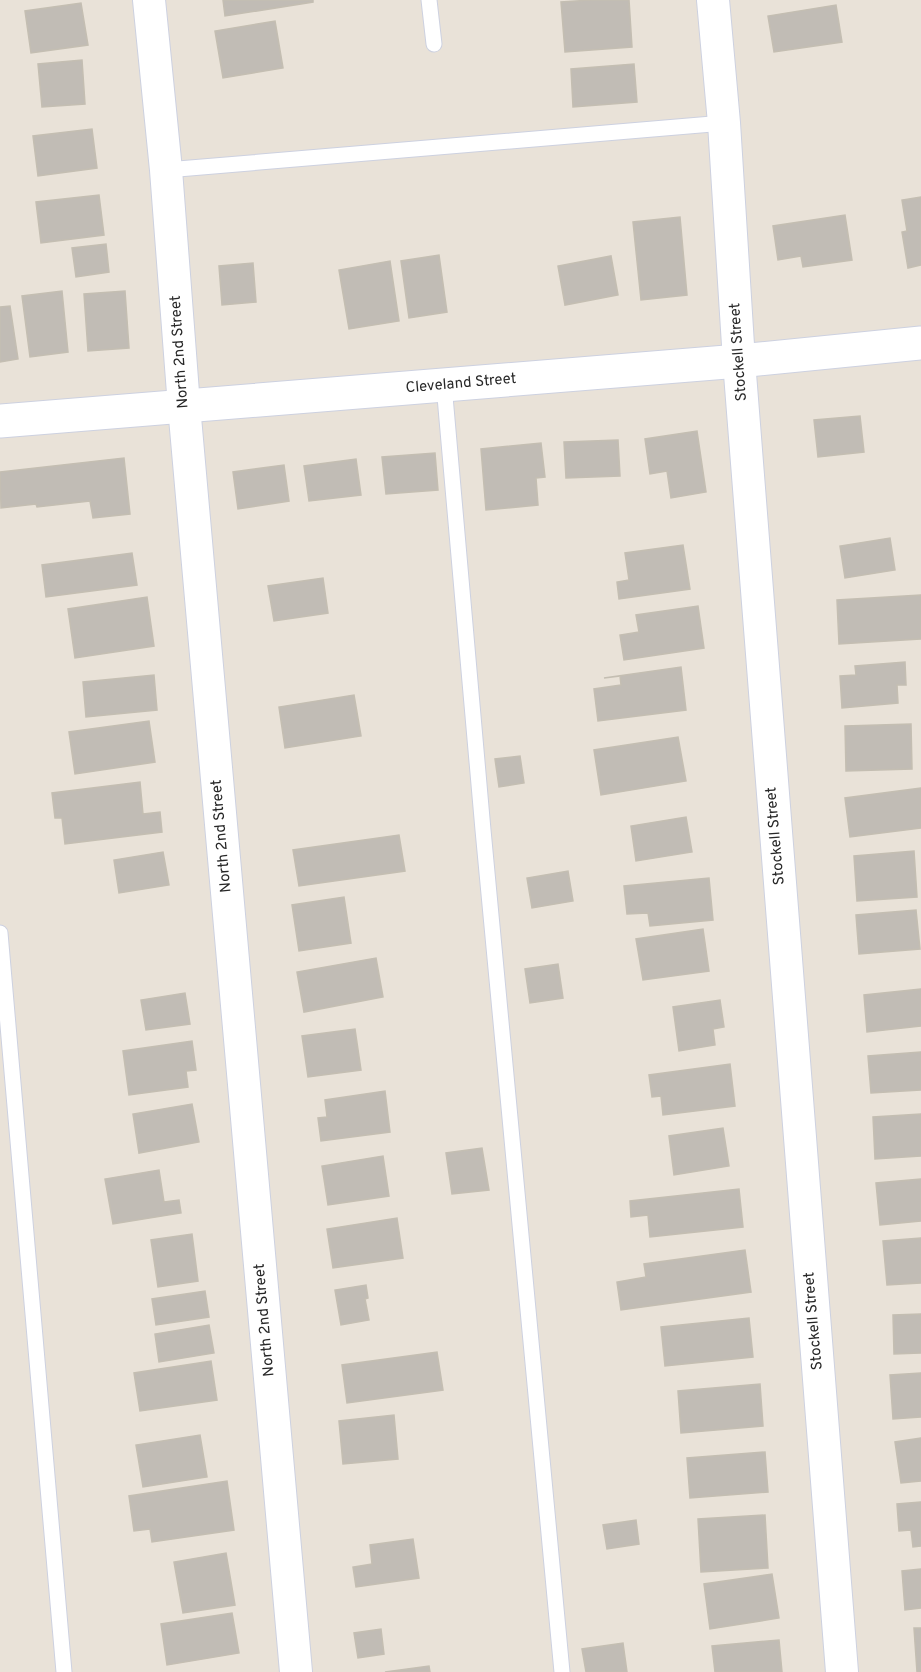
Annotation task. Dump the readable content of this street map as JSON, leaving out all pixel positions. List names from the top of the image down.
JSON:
{
  "streets": {
    "main road": ["Cleveland Street"],
    "street": ["North 2nd Street", "Stockell Street"]
  },
  "crossings": [
    ["North 2nd Street", "Cleveland Street"],
    ["Stockell Street", "Cleveland Street"]
  ]
}
